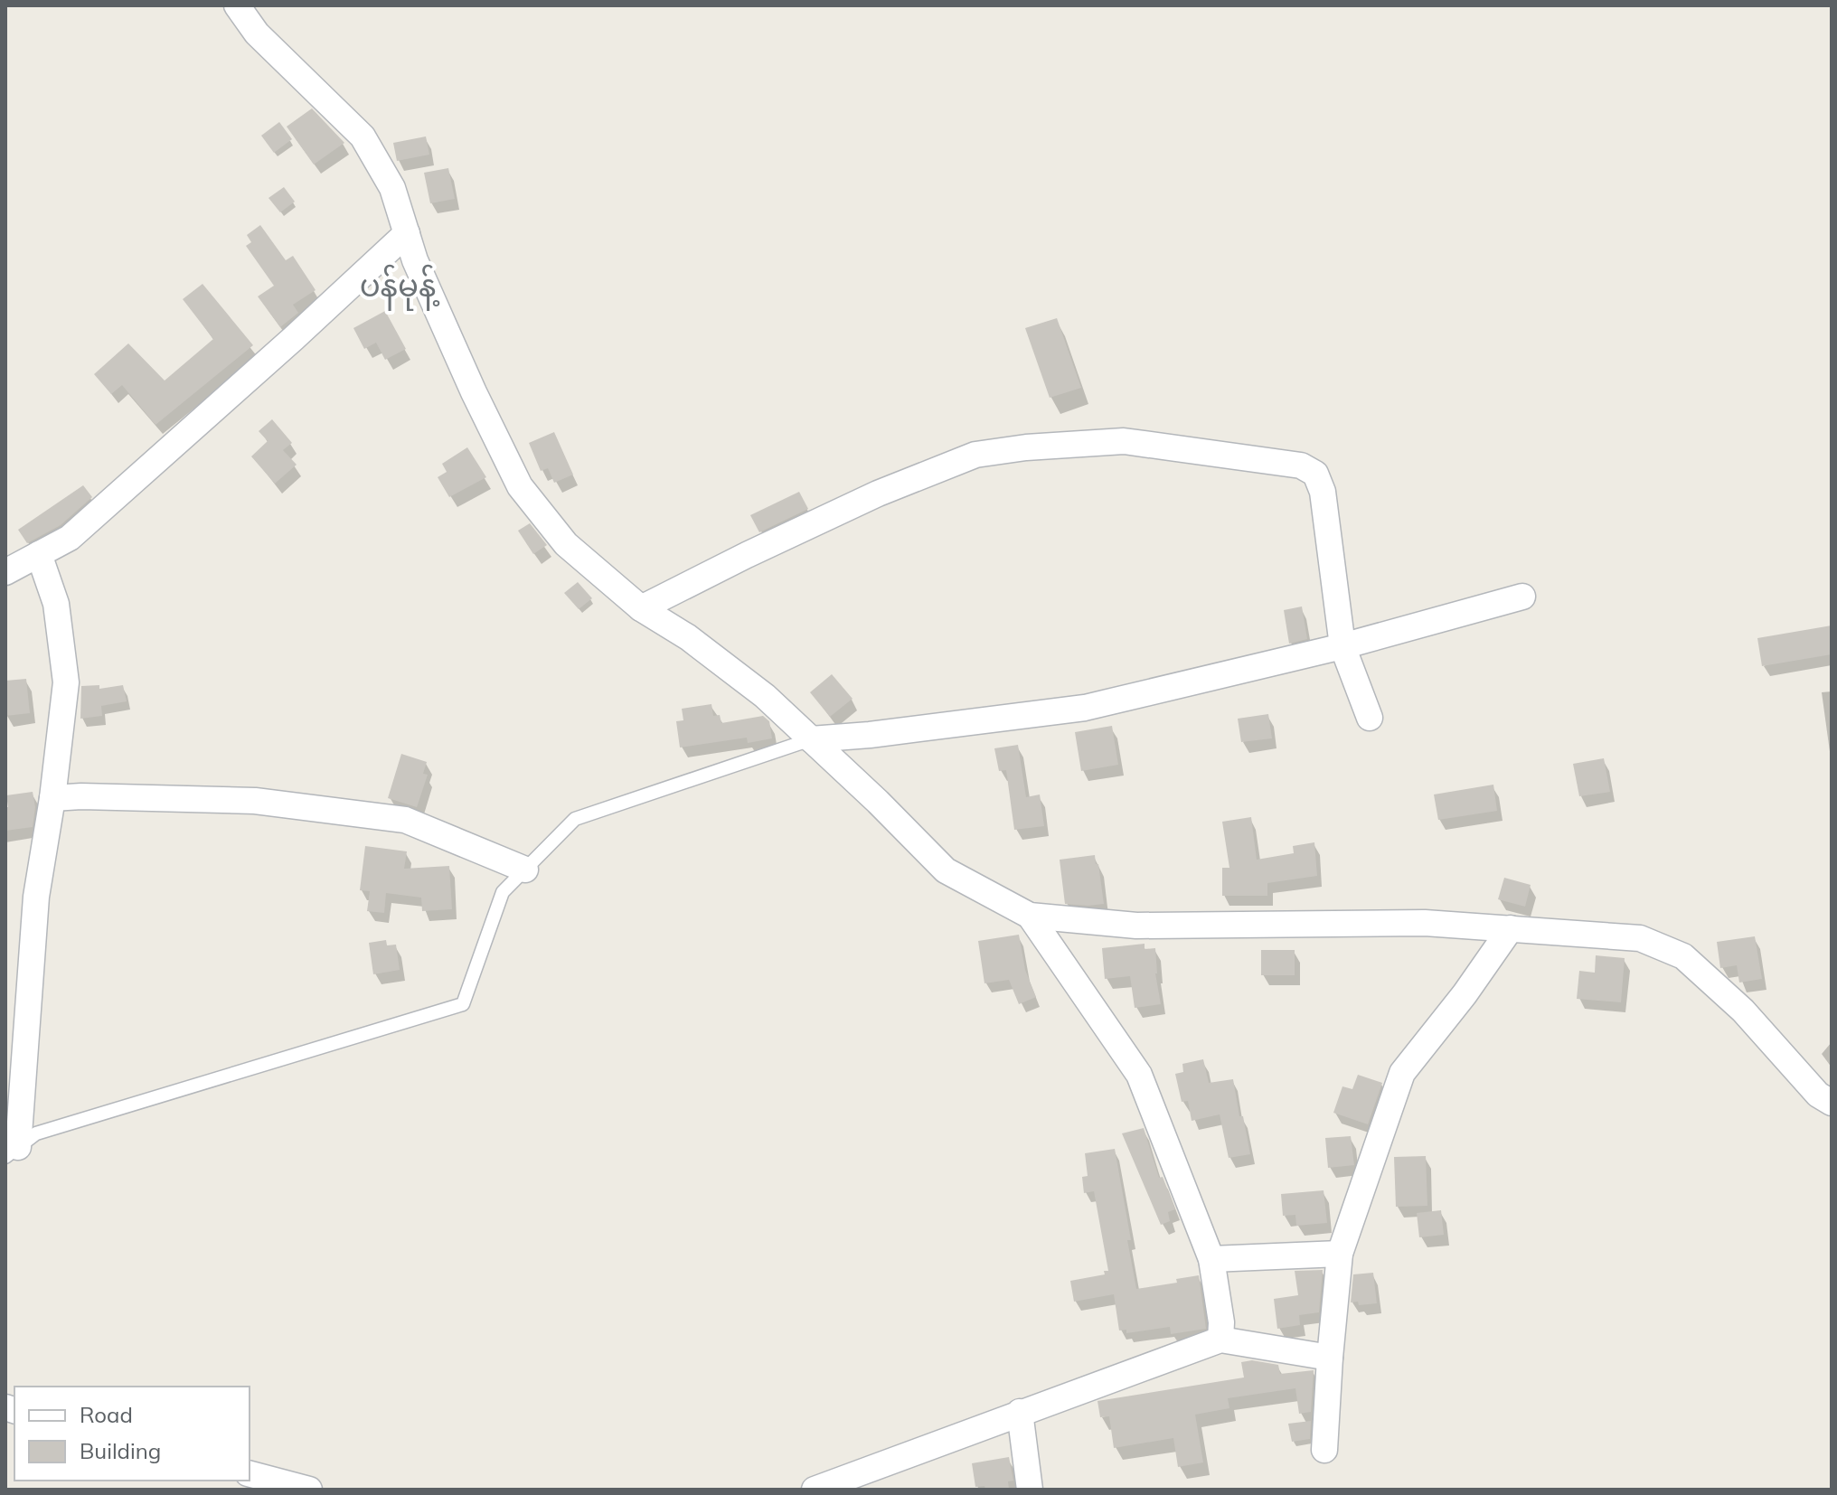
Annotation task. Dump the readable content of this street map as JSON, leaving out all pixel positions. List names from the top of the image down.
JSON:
{
  "districts": ["ပန်မုန့်"],
  "legend": ["Road", "Building"]
}
